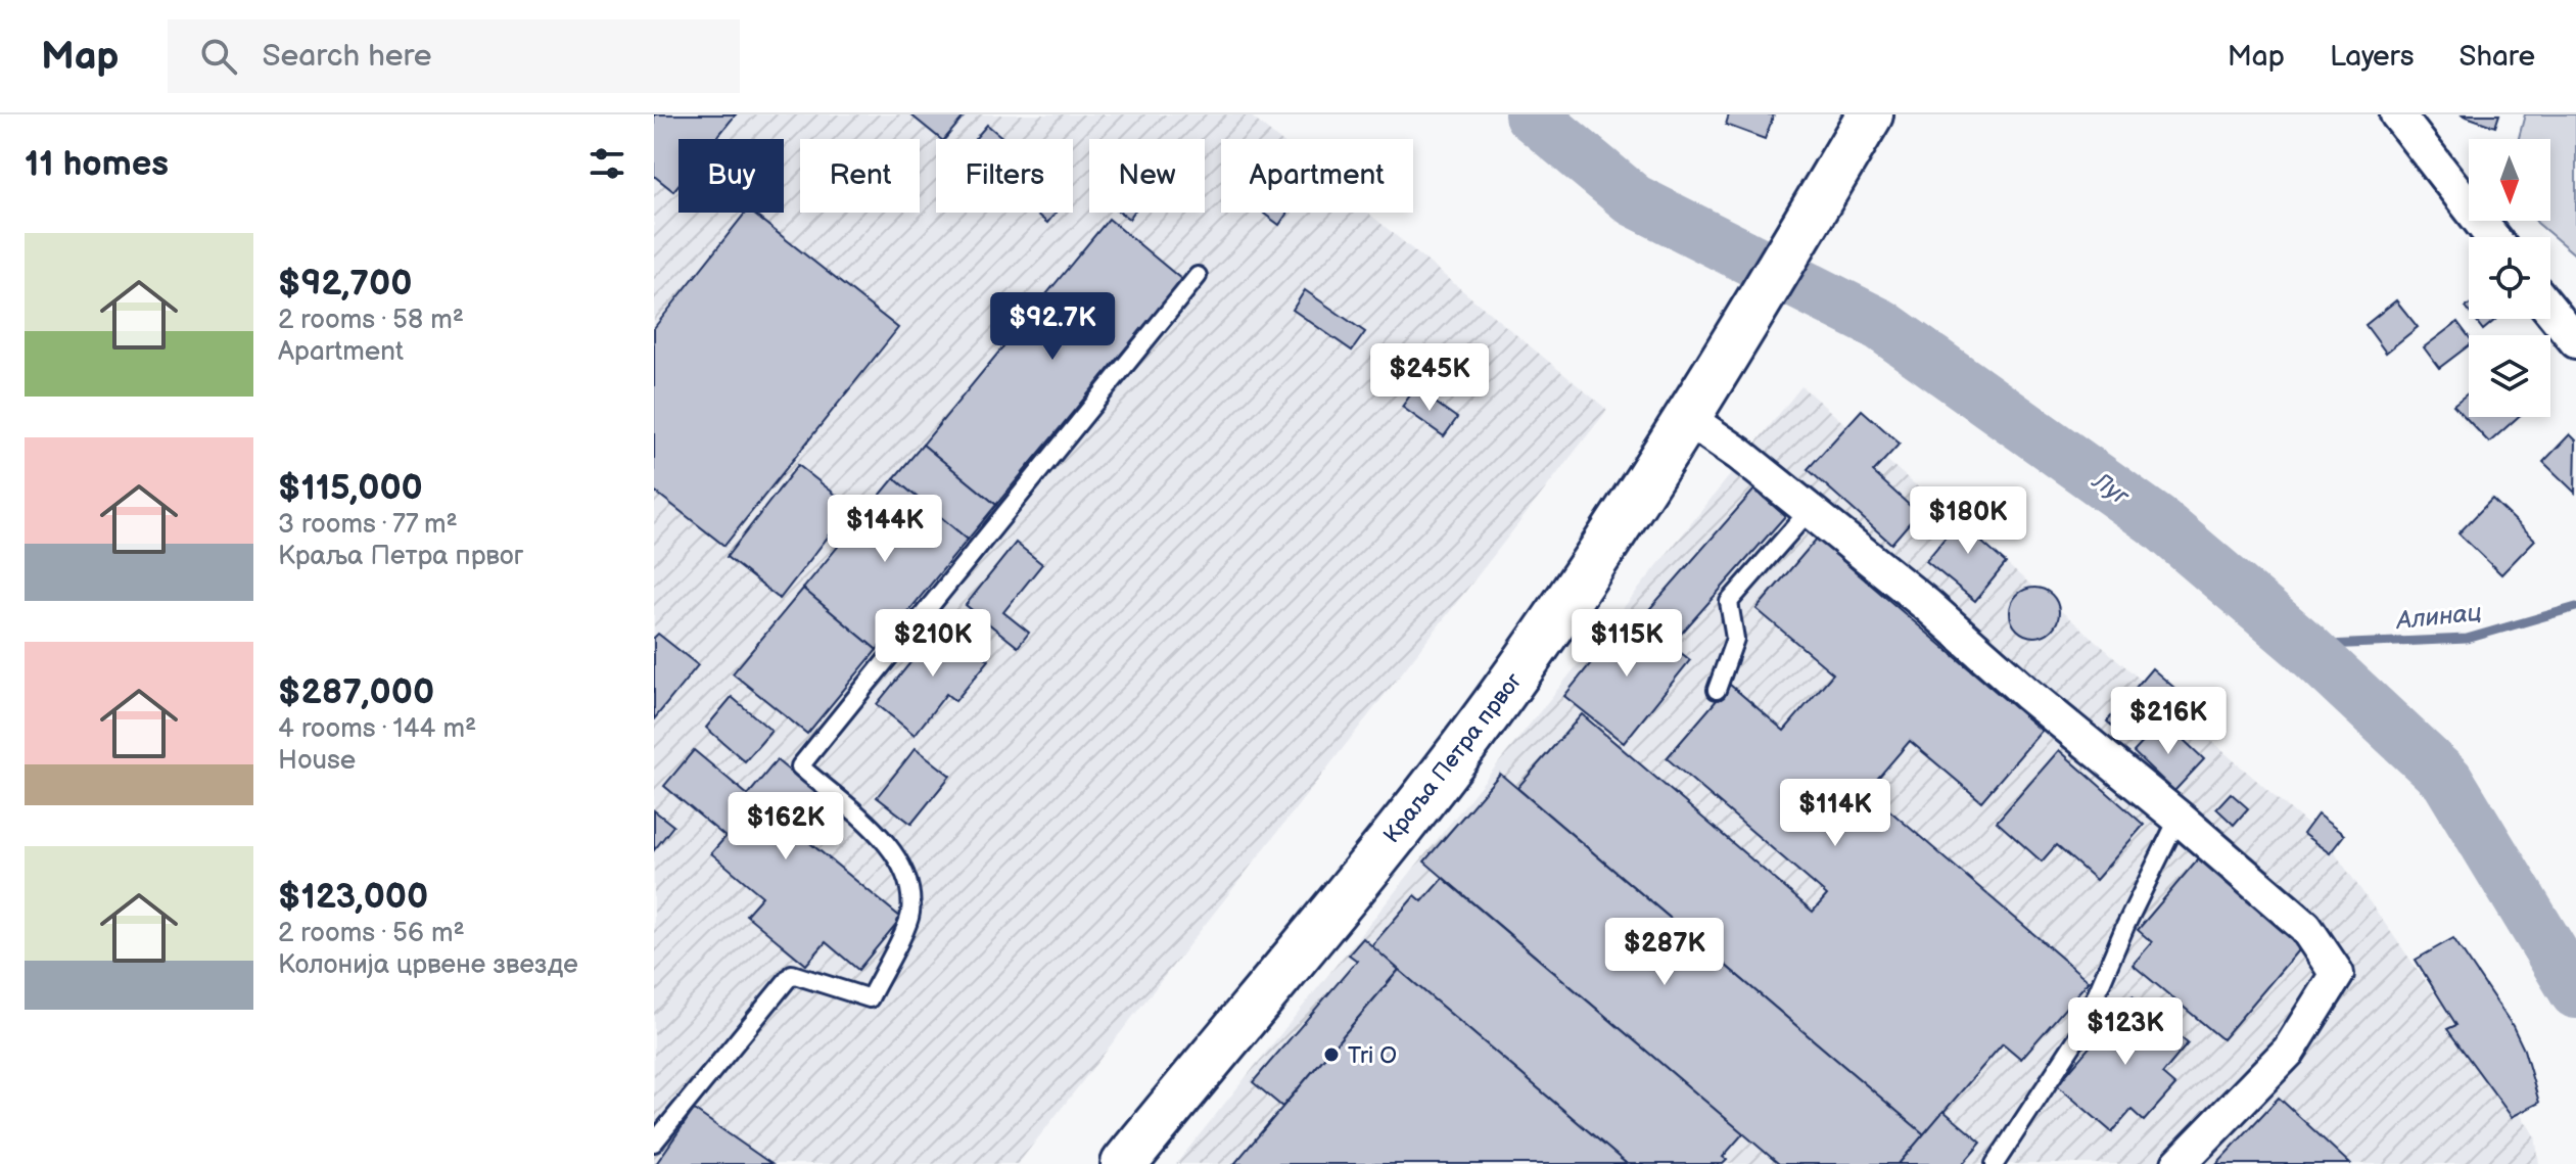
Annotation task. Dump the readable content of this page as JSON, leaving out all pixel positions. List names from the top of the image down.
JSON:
{
  "streets": {
    "main road": ["Краља Петра првог"]
  },
  "water": ["Луг", "Алинац"],
  "places": ["Tri O"],
  "north": "bottom",
  "page": {
    "header": "Map",
    "search": "Search here",
    "nav": ["Map", "Layers", "Share"],
    "heading": "11 homes",
    "chip": [
      "Buy",
      "Rent",
      "Filters",
      "New",
      "Apartment"
    ],
    "list": [
      {
        "name": "$92,700",
        "note": "2 rooms · 58 m² · Apartment"
      },
      {
        "name": "$115,000",
        "note": "3 rooms · 77 m² · Краља Петра првог"
      },
      {
        "name": "$287,000",
        "note": "4 rooms · 144 m² · House"
      },
      {
        "name": "$123,000",
        "note": "2 rooms · 56 m² · Колонија црвене звезде"
      }
    ],
    "price": [
      "$92.7K",
      "$245K",
      "$180K",
      "$144K",
      "$210K",
      "$115K",
      "$216K",
      "$114K",
      "$162K",
      "$287K",
      "$123K"
    ]
  }
}
